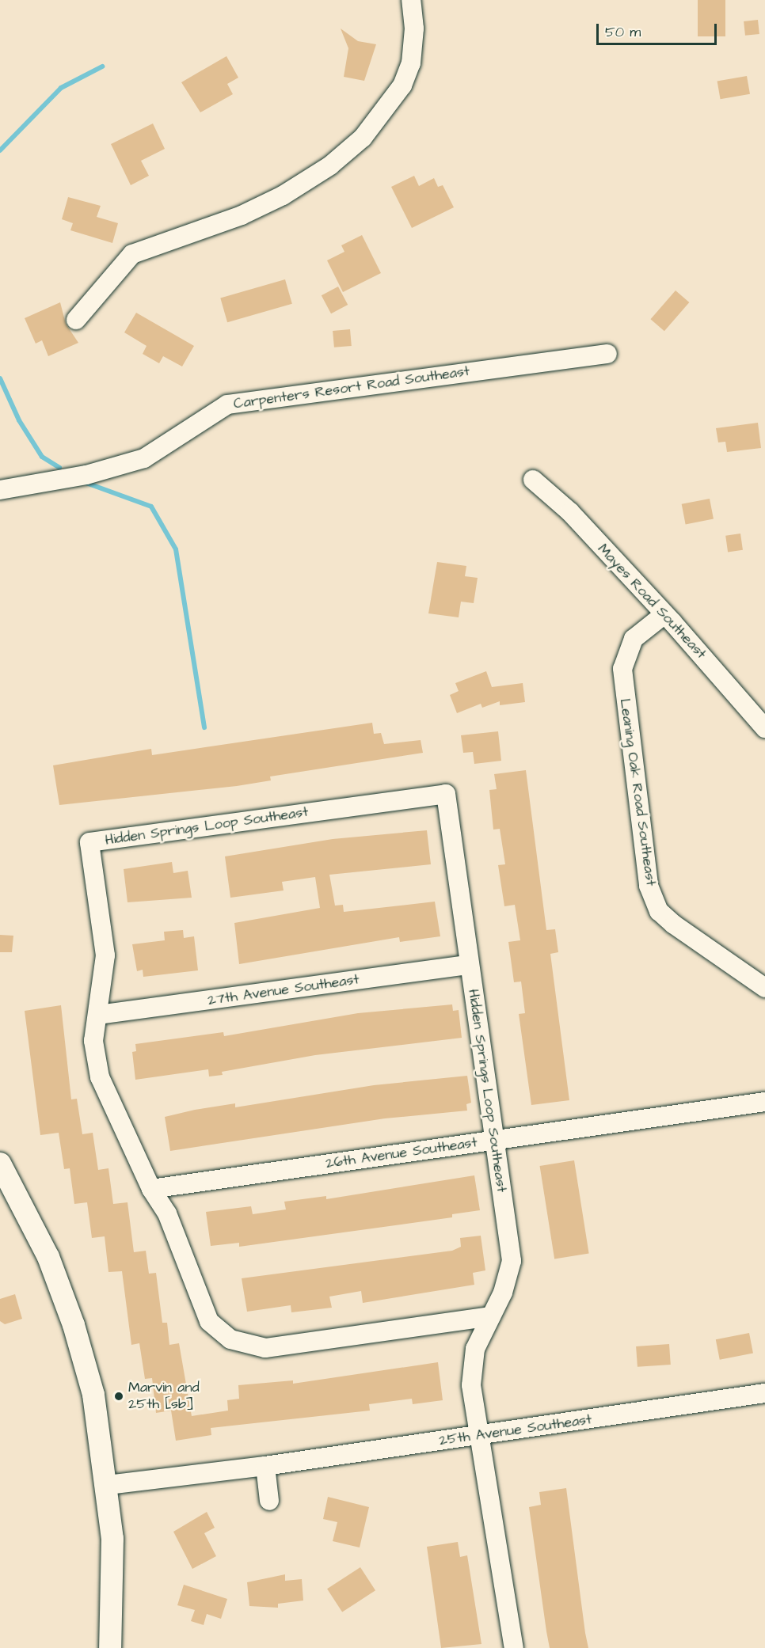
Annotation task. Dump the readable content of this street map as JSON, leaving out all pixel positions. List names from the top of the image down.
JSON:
{
  "streets": {
    "street": [
      "Carpenters Resort Road Southeast",
      "Mayes Road Southeast",
      "Leaning Oak Road Southeast",
      "Hidden Springs Loop Southeast",
      "27th Avenue Southeast",
      "26th Avenue Southeast",
      "25th Avenue Southeast"
    ]
  },
  "crossings": [
    ["Mayes Road Southeast", "Leaning Oak Road Southeast"],
    ["Hidden Springs Loop Southeast", "27th Avenue Southeast"],
    ["Hidden Springs Loop Southeast", "26th Avenue Southeast"],
    ["Hidden Springs Loop Southeast", "25th Avenue Southeast"]
  ],
  "places": ["Marvin and 25th [sb]"],
  "scale_bar": "50 m"
}
